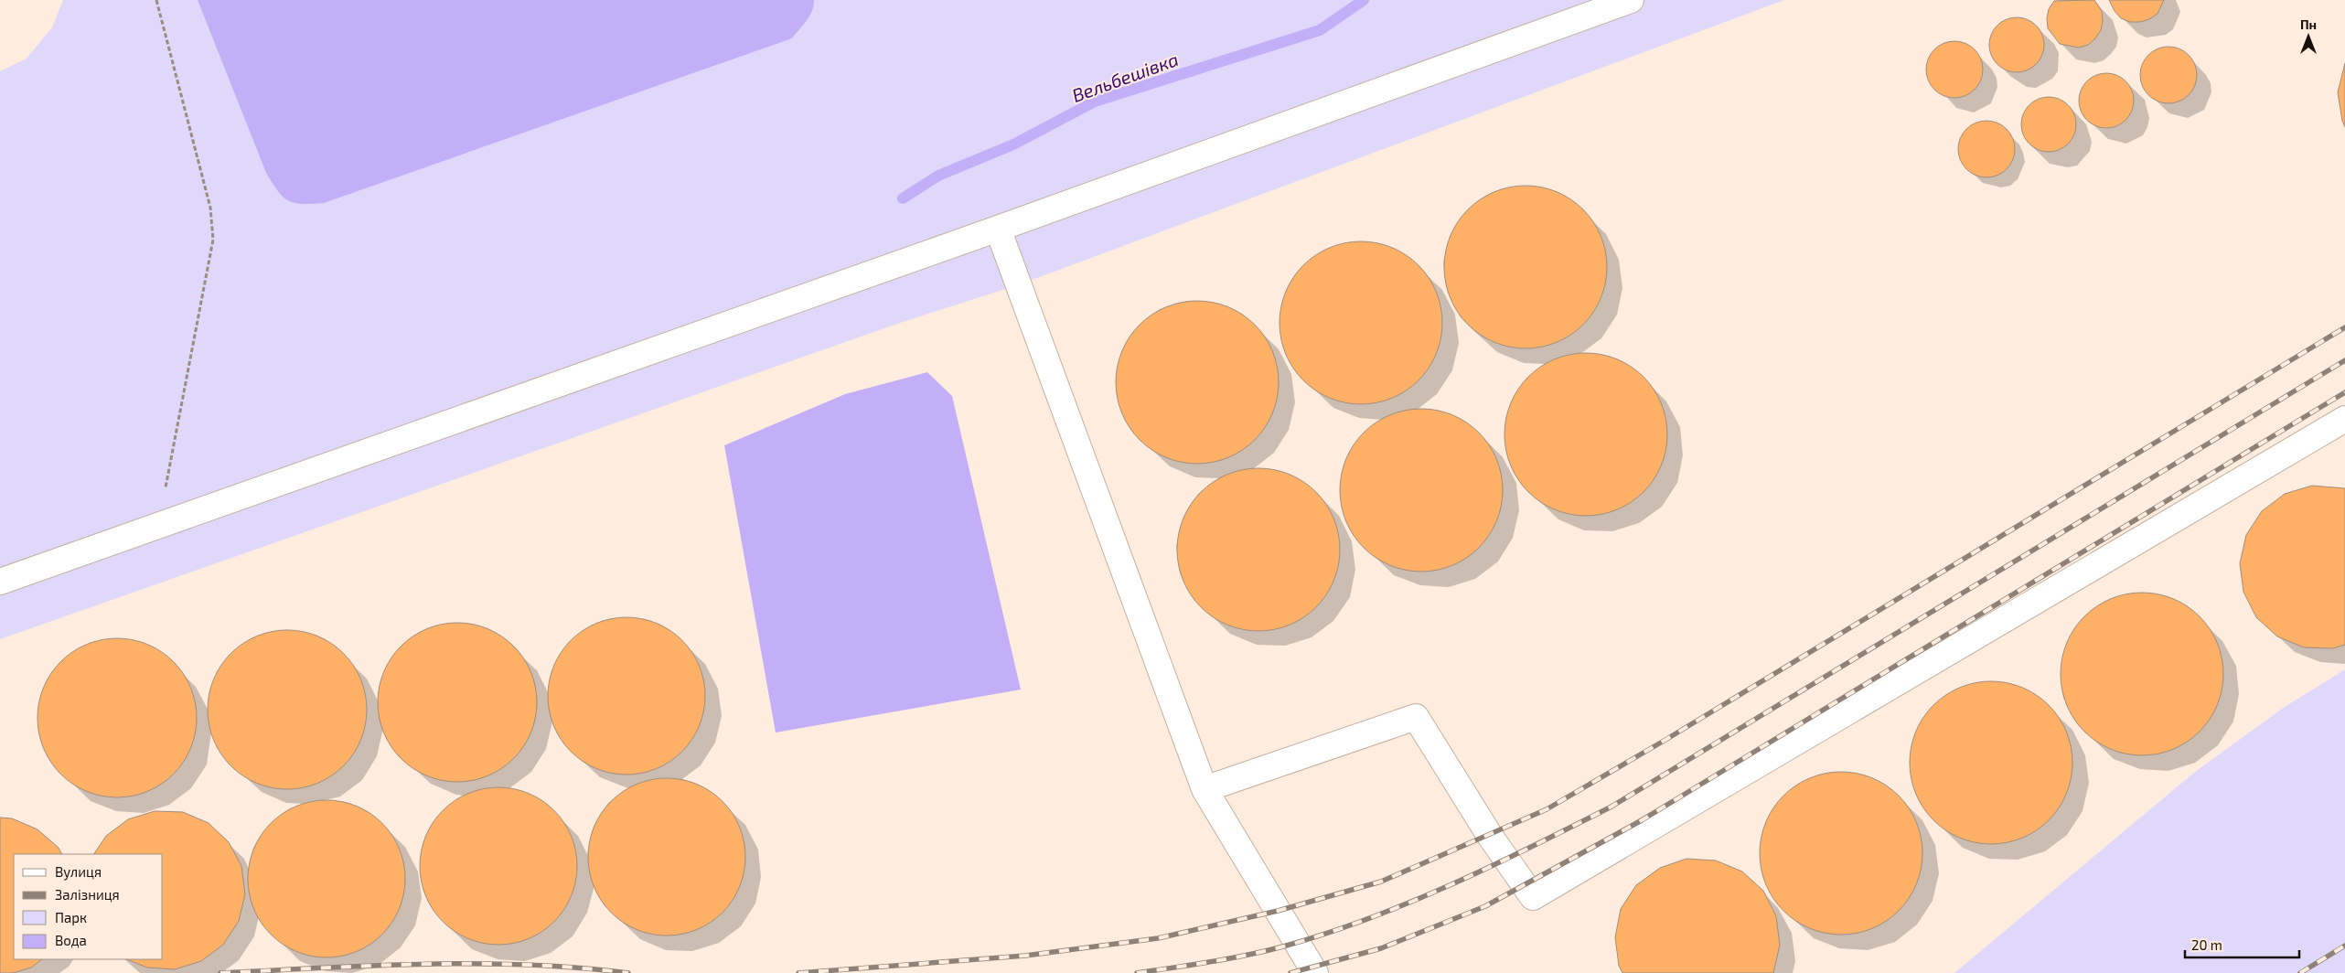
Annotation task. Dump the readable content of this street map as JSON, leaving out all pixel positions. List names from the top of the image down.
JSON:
{
  "water": ["Вельбешівка"],
  "legend": [
    "Вулиця",
    "Залізниця",
    "Парк",
    "Вода"
  ],
  "scale_bar": "20 m",
  "north": "top"
}
